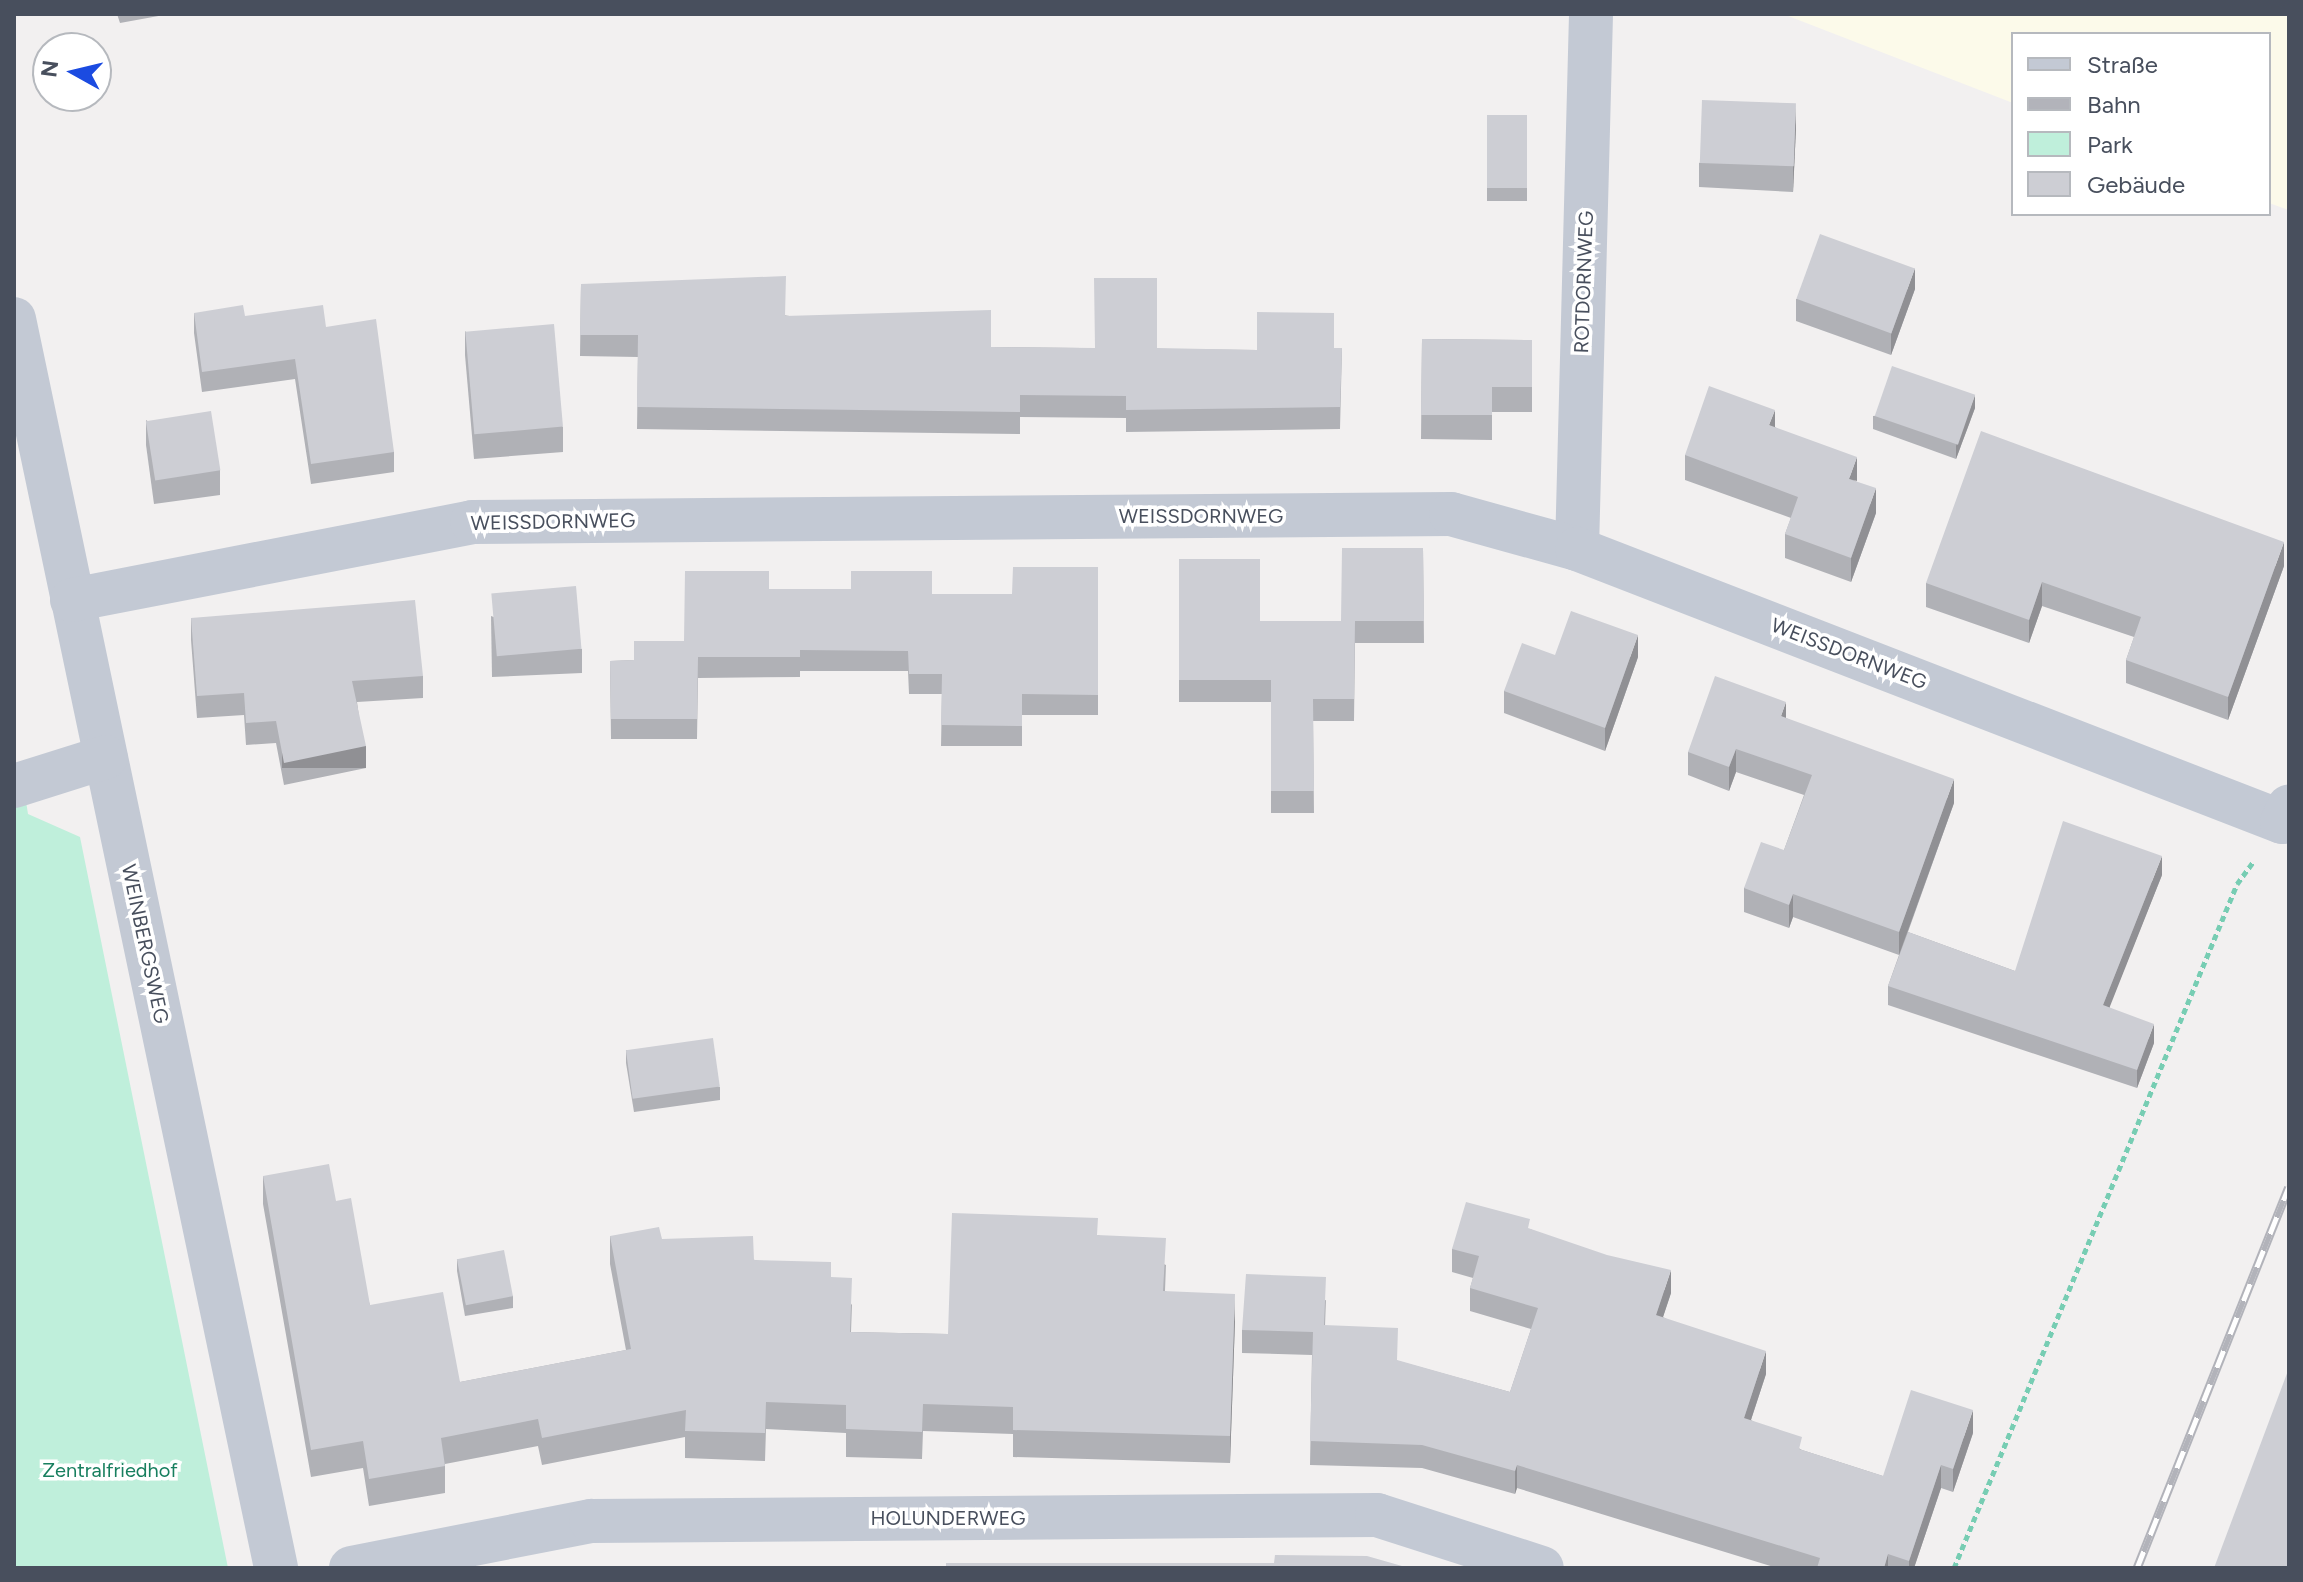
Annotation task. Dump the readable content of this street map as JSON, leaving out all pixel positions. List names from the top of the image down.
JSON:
{
  "streets": {
    "street": [
      "ROTDORNWEG",
      "WEISSDORNWEG",
      "WEINBERGSWEG",
      "HOLUNDERWEG"
    ]
  },
  "crossings": [
    ["ROTDORNWEG", "WEISSDORNWEG"],
    ["WEISSDORNWEG", "WEINBERGSWEG"]
  ],
  "parks": ["Zentralfriedhof"],
  "legend": [
    "Straße",
    "Bahn",
    "Park",
    "Gebäude"
  ],
  "north": "left"
}
